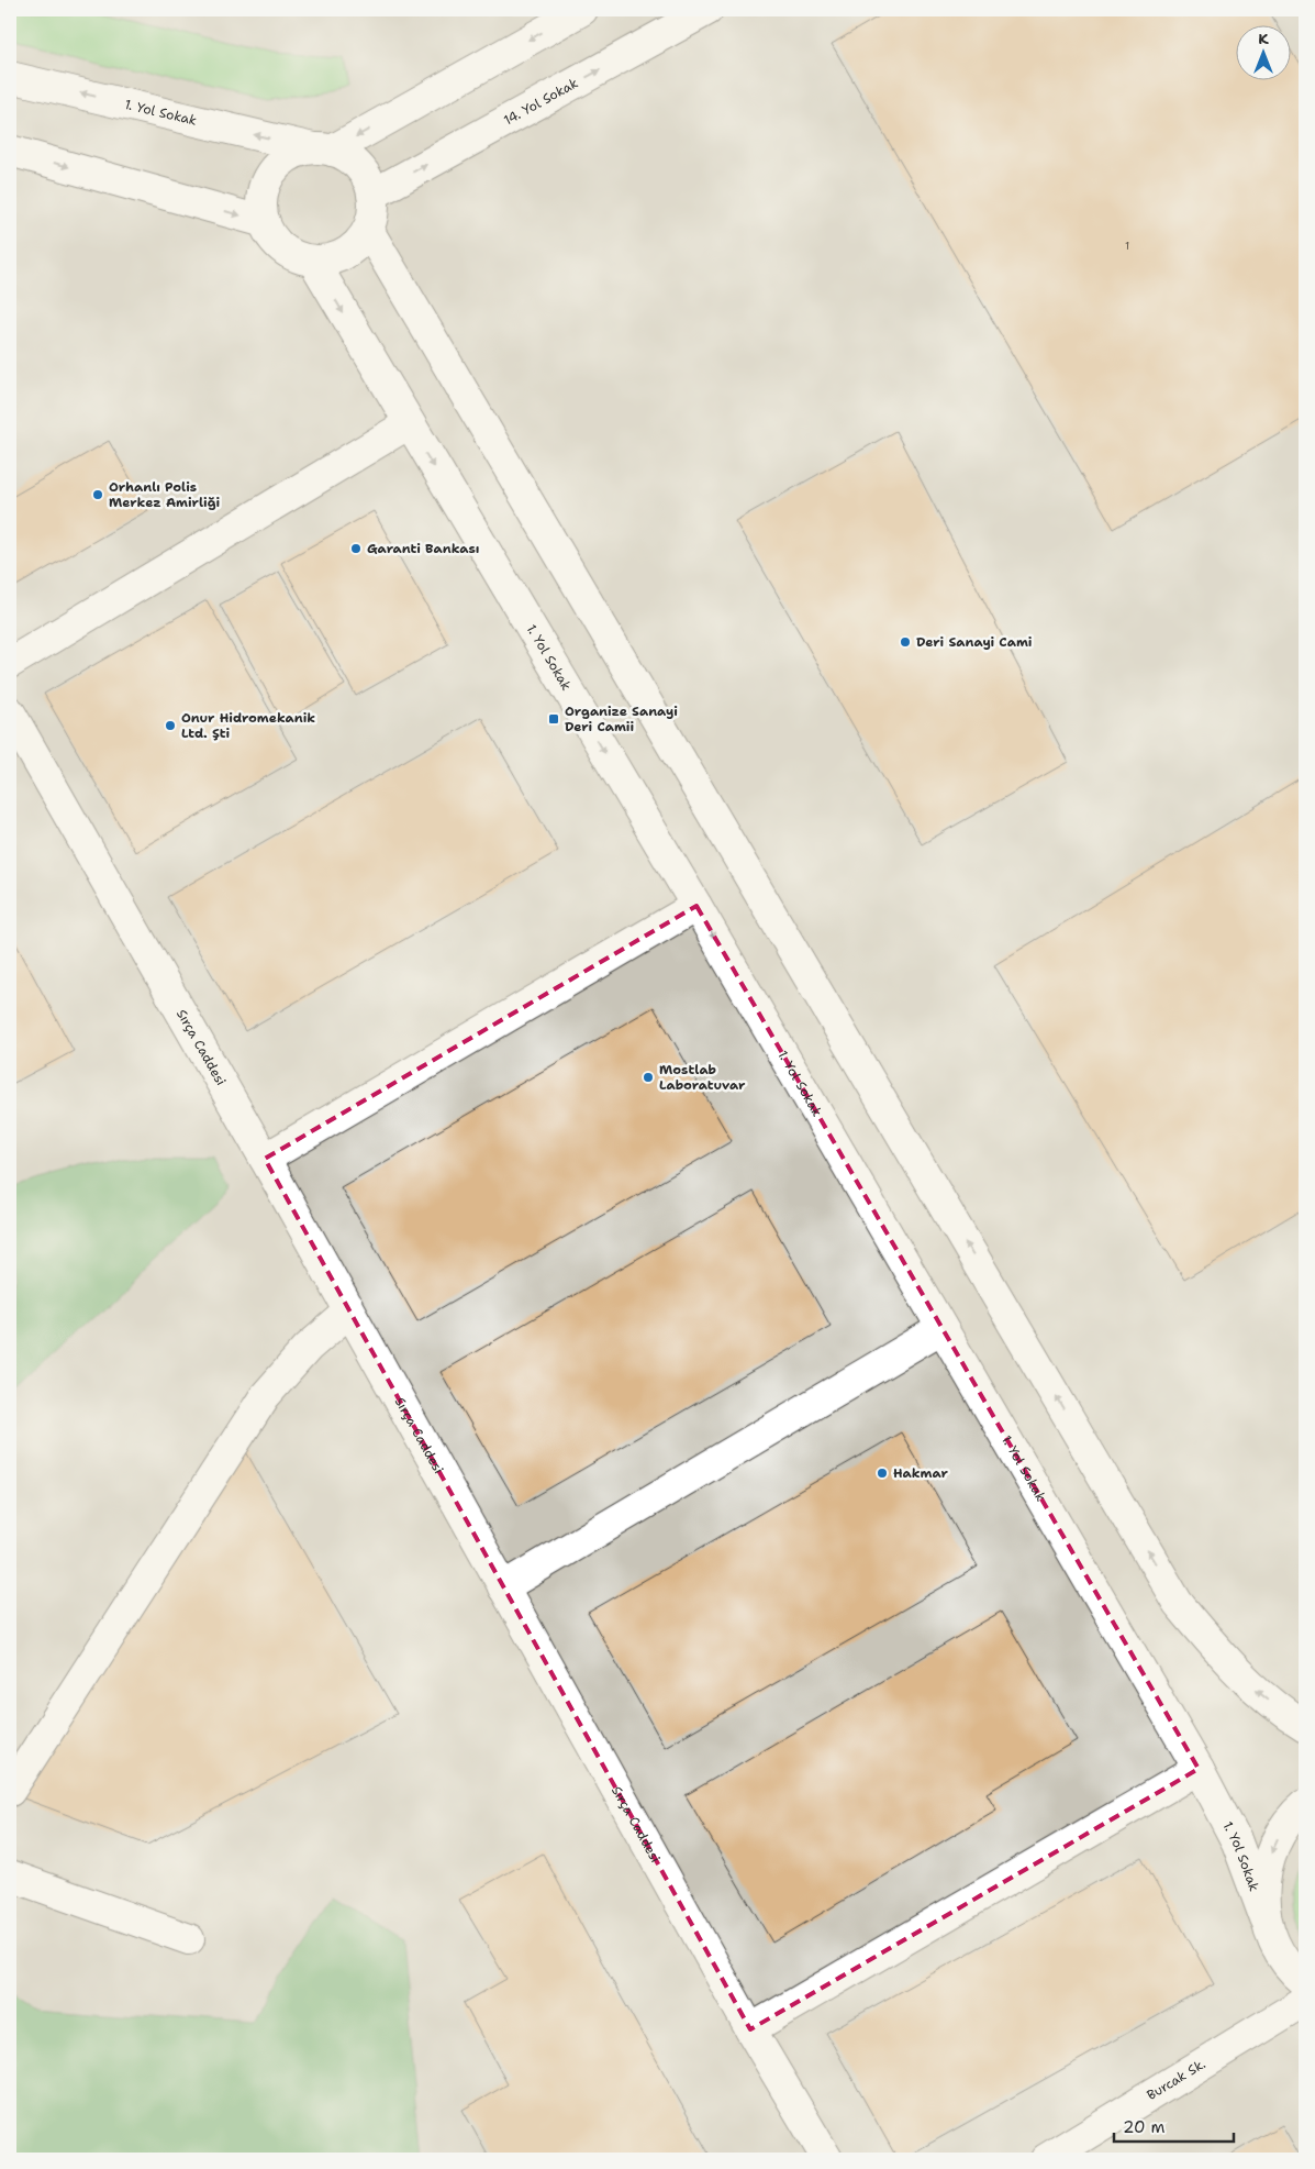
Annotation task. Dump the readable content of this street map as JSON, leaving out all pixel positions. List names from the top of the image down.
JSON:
{
  "streets": {
    "main road": [
      "14. Yol Sokak",
      "1. Yol Sokak",
      "Sırça Caddesi",
      "Burcak Sk."
    ]
  },
  "crossings": [
    ["14. Yol Sokak", "1. Yol Sokak"]
  ],
  "places": {
    "other": [
      "Orhanlı Polis Merkez Amirliği",
      "Garanti Bankası",
      "Deri Sanayi Cami",
      "Onur Hidromekanik Ltd. Şti",
      "Mostlab Laboratuvar",
      "Hakmar"
    ],
    "transit": ["Organize Sanayi Deri Camii"]
  },
  "house_numbers": ["1"],
  "scale_bar": "20 m",
  "north": "top"
}
